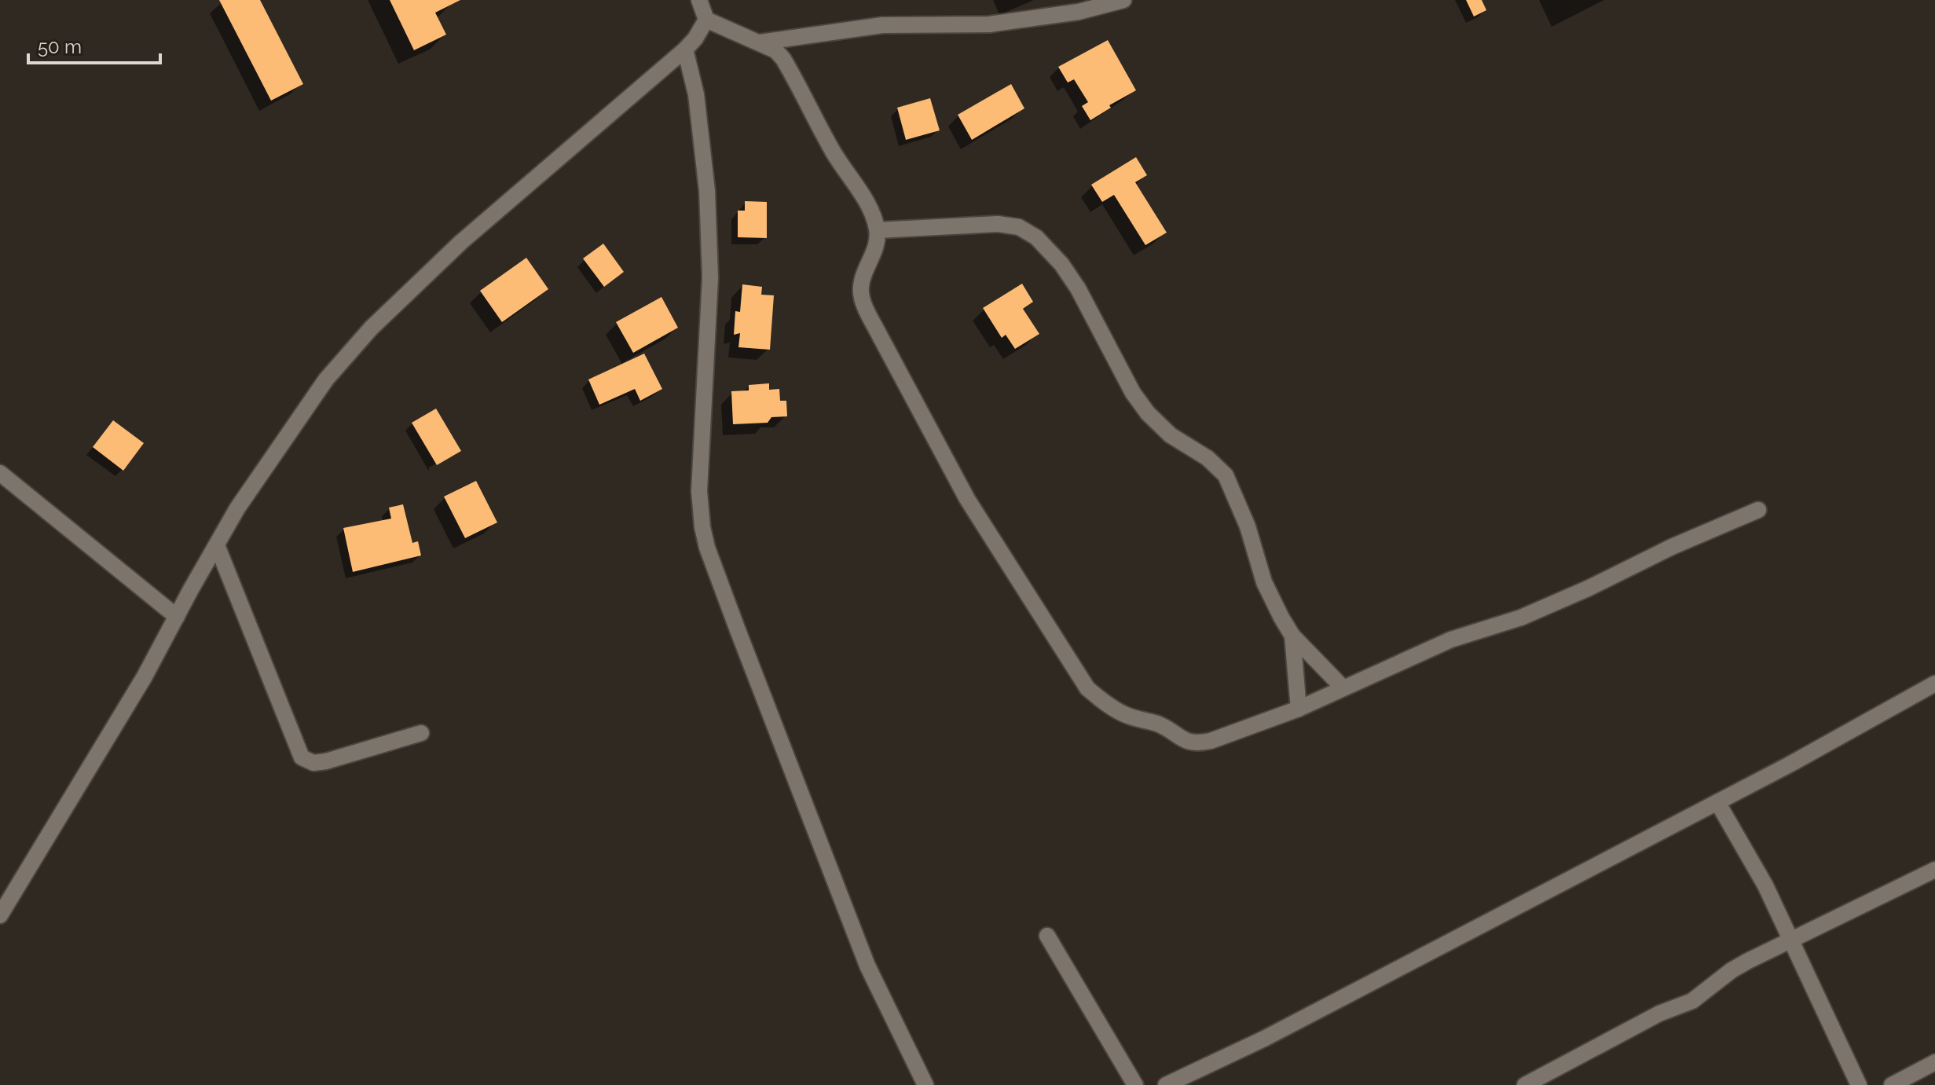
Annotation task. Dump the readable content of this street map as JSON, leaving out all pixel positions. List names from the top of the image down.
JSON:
{
  "scale_bar": "50 m"
}
